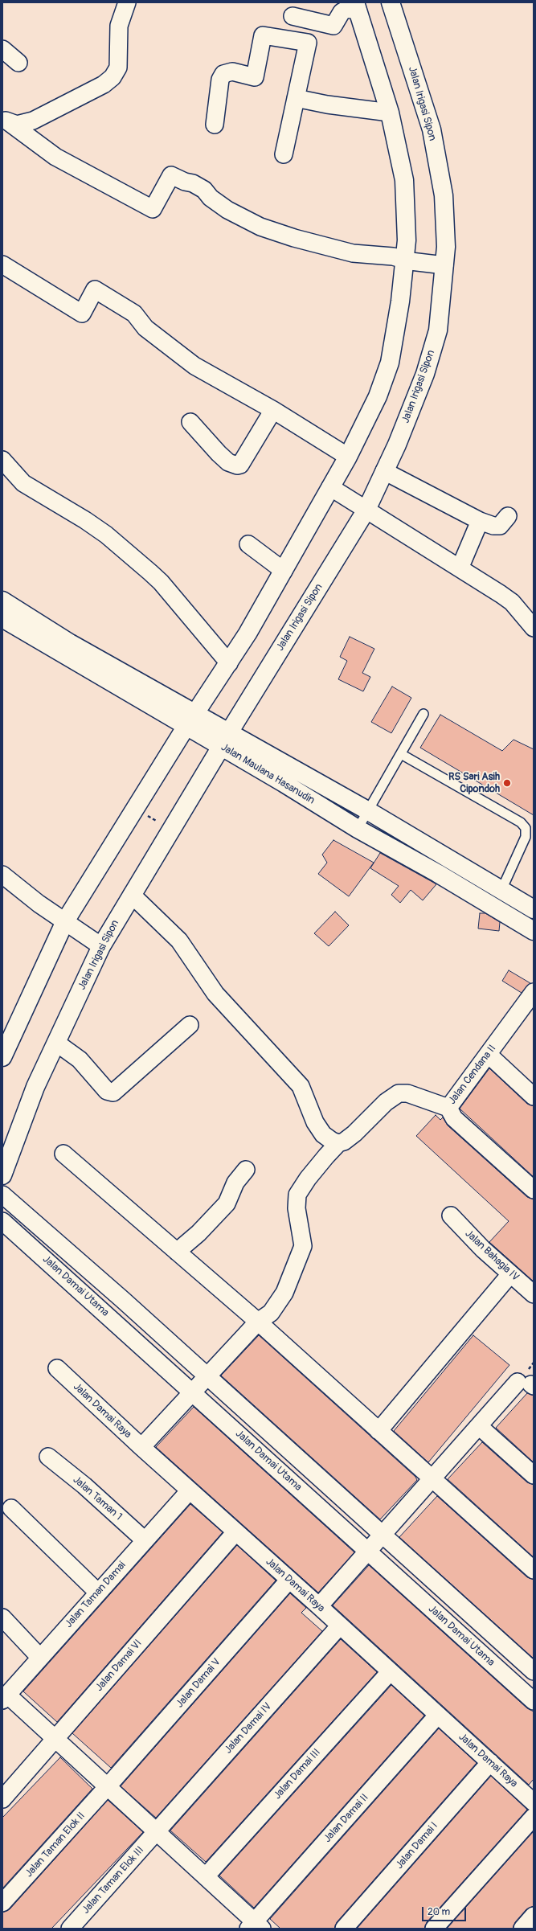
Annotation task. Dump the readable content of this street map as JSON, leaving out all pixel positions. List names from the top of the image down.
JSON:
{
  "streets": {
    "street": [
      "Jalan Irigasi Sipon",
      "Jalan Maulana Hasanudin",
      "Jalan Cendana II",
      "Jalan Bahagia IV",
      "Jalan Damai Utama",
      "Jalan Damai Raya",
      "Jalan Taman 1",
      "Jalan Taman Damai",
      "Jalan Damai VI",
      "Jalan Damai V",
      "Jalan Damai IV",
      "Jalan Damai III",
      "Jalan Damai II",
      "Jalan Taman Elok II",
      "Jalan Damai I",
      "Jalan Taman Elok III"
    ]
  },
  "crossings": [
    ["Jalan Irigasi Sipon", "Jalan Maulana Hasanudin"],
    ["Jalan Damai Raya", "Jalan Taman Damai"],
    ["Jalan Damai Raya", "Jalan Damai VI"],
    ["Jalan Damai Raya", "Jalan Damai V"],
    ["Jalan Damai Raya", "Jalan Damai IV"],
    ["Jalan Damai Raya", "Jalan Damai III"],
    ["Jalan Damai Raya", "Jalan Damai II"],
    ["Jalan Damai Raya", "Jalan Damai I"],
    ["Jalan Taman 1", "Jalan Taman Damai"],
    ["Jalan Damai V", "Jalan Taman Elok II"],
    ["Jalan Damai IV", "Jalan Taman Elok III"]
  ],
  "places": ["RS Sari Asih Cipondoh"],
  "scale_bar": "20 m"
}
